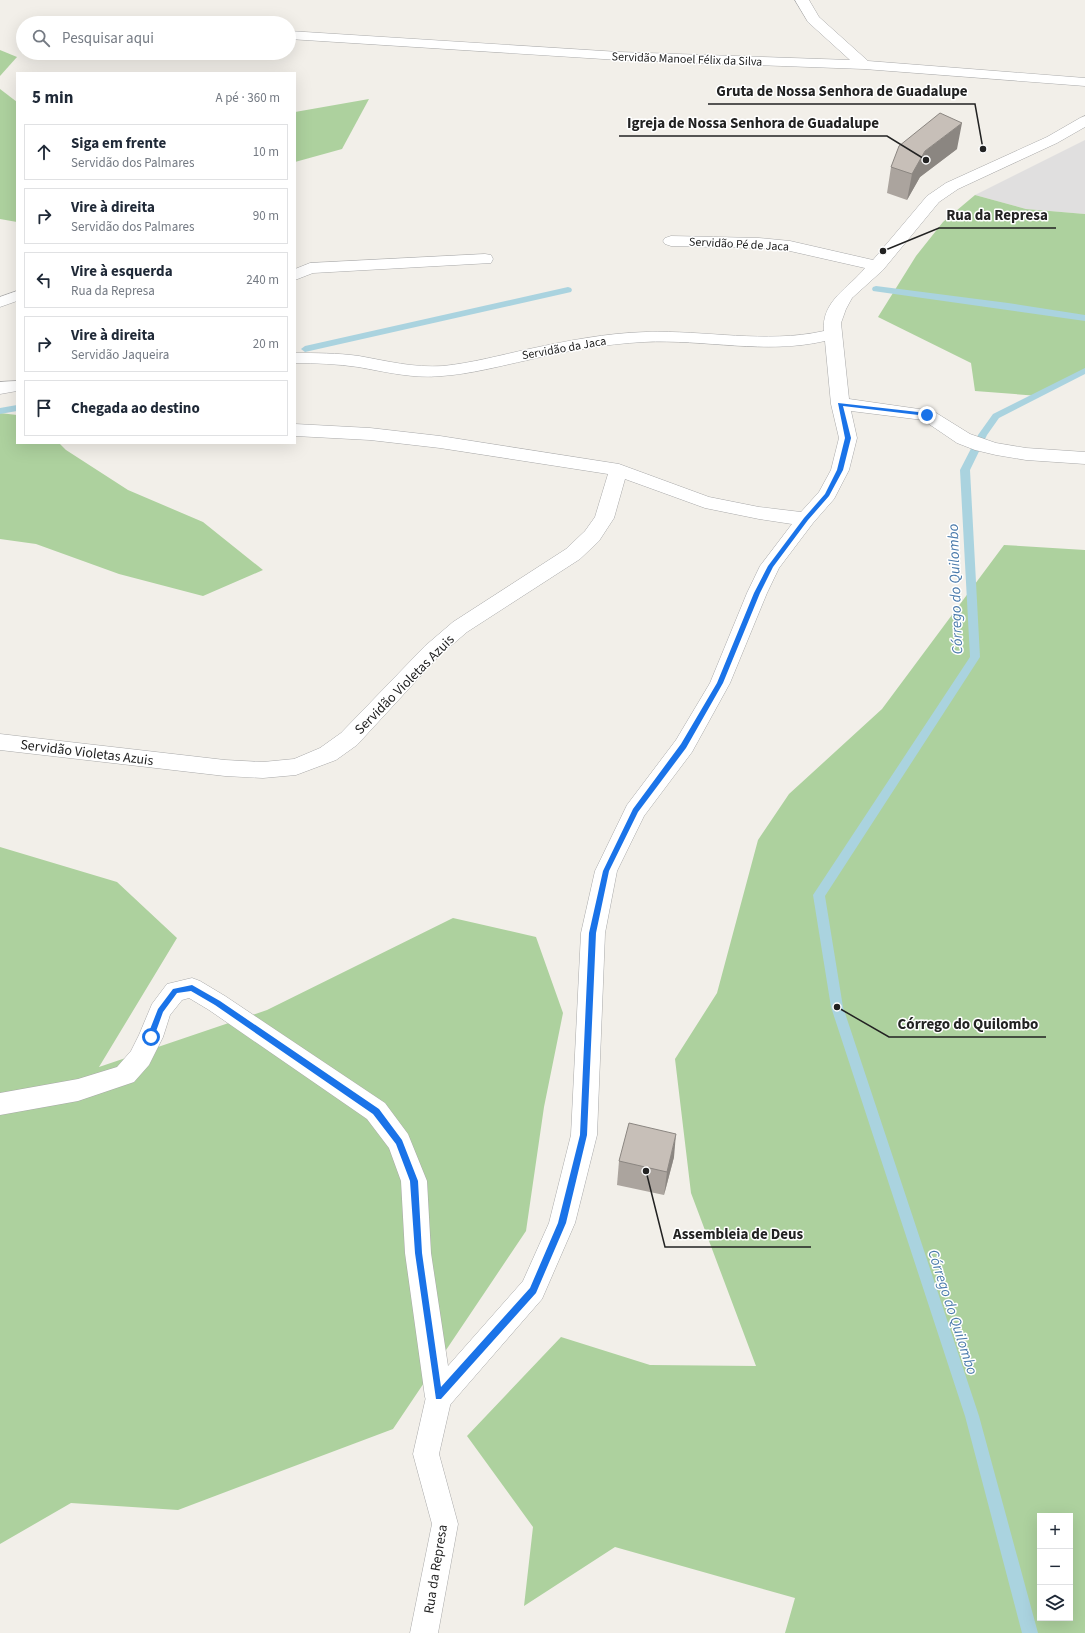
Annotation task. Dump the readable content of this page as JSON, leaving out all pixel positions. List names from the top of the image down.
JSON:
{
  "streets": {
    "street": [
      "Servidão Manoel Félix da Silva",
      "Servidão Pé de Jaca",
      "Servidão da Jaca",
      "Servidão Violetas Azuis",
      "Rua da Represa"
    ]
  },
  "crossings": [
    ["Servidão Pé de Jaca", "Rua da Represa"],
    ["Servidão da Jaca", "Rua da Represa"]
  ],
  "water": ["Córrego do Quilombo"],
  "places": [
    "Gruta de Nossa Senhora de Guadalupe",
    "Igreja de Nossa Senhora de Guadalupe",
    "Rua da Represa",
    "Córrego do Quilombo",
    "Assembleia de Deus"
  ],
  "page": {
    "search": "Pesquisar aqui",
    "heading": ["5 min", "A pé · 360 m"],
    "list": [
      ["Siga em frente", "Servidão dos Palmares", "10 m"],
      ["Vire à direita", "Servidão dos Palmares", "90 m"],
      ["Vire à esquerda", "Rua da Represa", "240 m"],
      ["Vire à direita", "Servidão Jaqueira", "20 m"],
      "Chegada ao destino"
    ],
    "map_buttons": ["+", "−"]
  }
}
